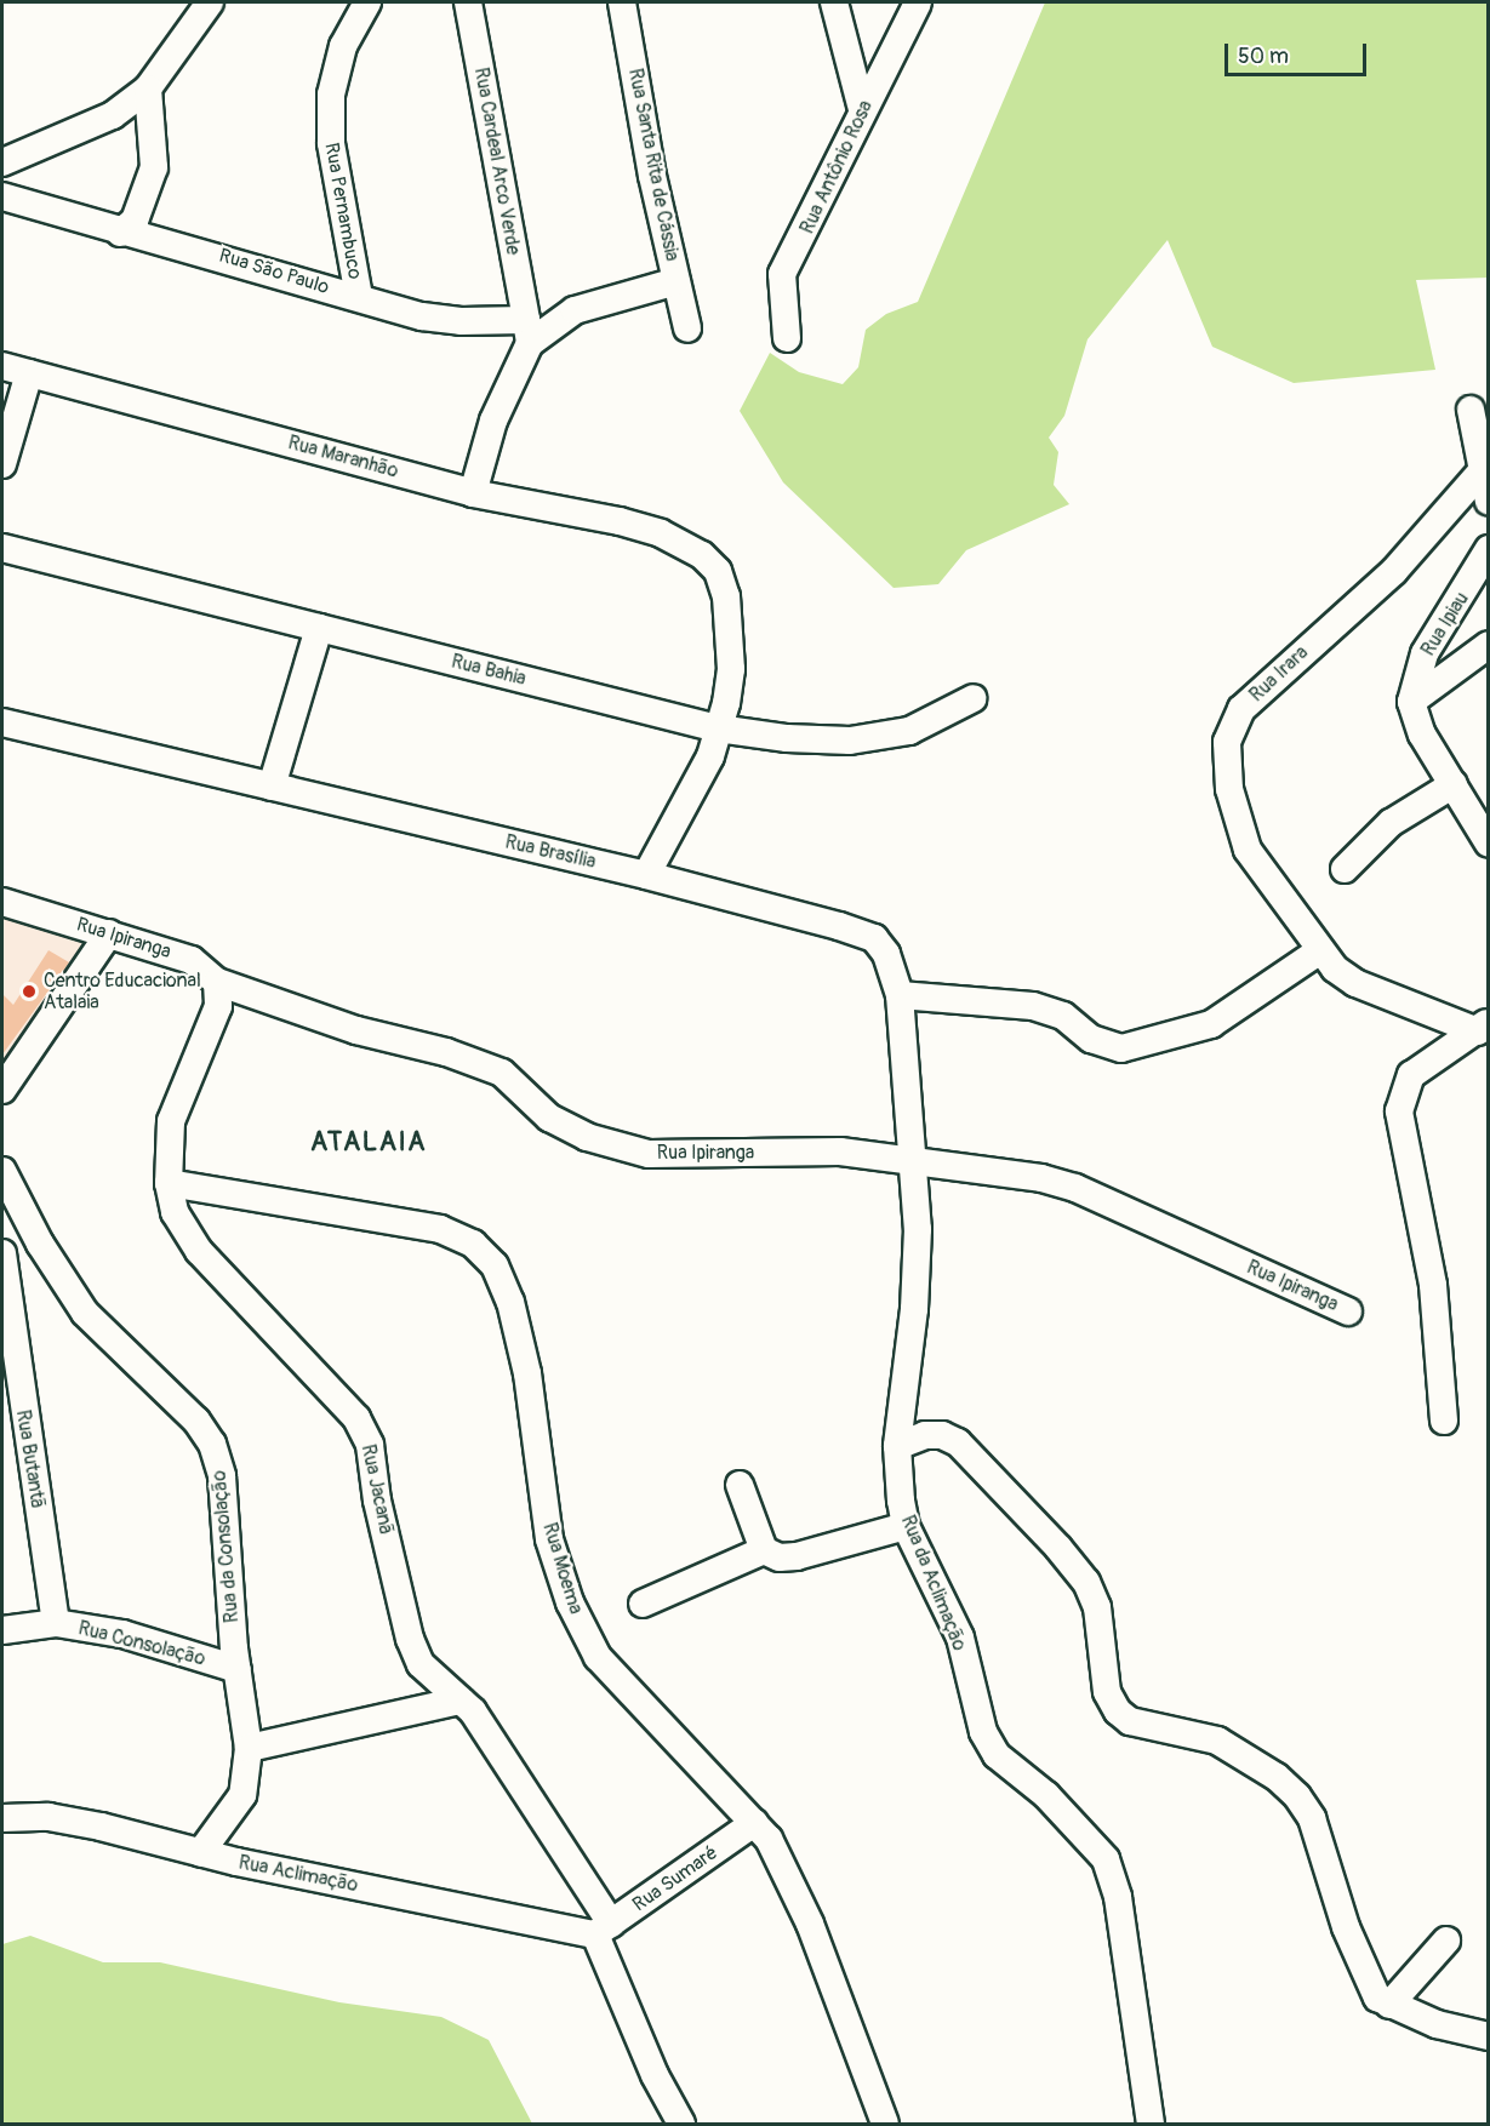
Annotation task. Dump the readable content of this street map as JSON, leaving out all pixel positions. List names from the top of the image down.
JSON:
{
  "streets": {
    "street": [
      "Rua Cardeal Arco Verde",
      "Rua Santa Rita de Cássia",
      "Rua Antônio Rosa",
      "Rua Pernambuco",
      "Rua São Paulo",
      "Rua Maranhão",
      "Rua Ipiau",
      "Rua Bahia",
      "Rua Irara",
      "Rua Brasília",
      "Rua Ipiranga",
      "Rua Butantã",
      "Rua Jacanã",
      "Rua da Consolação",
      "Rua Moema",
      "Rua da Aclimação",
      "Rua Consolação",
      "Rua Aclimação",
      "Rua Sumaré"
    ]
  },
  "crossings": [
    ["Rua Cardeal Arco Verde", "Rua São Paulo"],
    ["Rua Pernambuco", "Rua São Paulo"],
    ["Rua Maranhão", "Rua Bahia"],
    ["Rua Brasília", "Rua Ipiranga"],
    ["Rua Brasília", "Rua da Aclimação"],
    ["Rua Ipiranga", "Rua Jacanã"],
    ["Rua Ipiranga", "Rua da Aclimação"],
    ["Rua Butantã", "Rua Consolação"],
    ["Rua Jacanã", "Rua Moema"],
    ["Rua Jacanã", "Rua Aclimação"],
    ["Rua Jacanã", "Rua Sumaré"],
    ["Rua da Consolação", "Rua Consolação"],
    ["Rua da Consolação", "Rua Aclimação"],
    ["Rua Moema", "Rua Sumaré"],
    ["Rua Aclimação", "Rua Sumaré"]
  ],
  "districts": ["ATALAIA"],
  "places": ["Centro Educacional Atalaia"],
  "scale_bar": "50 m"
}
